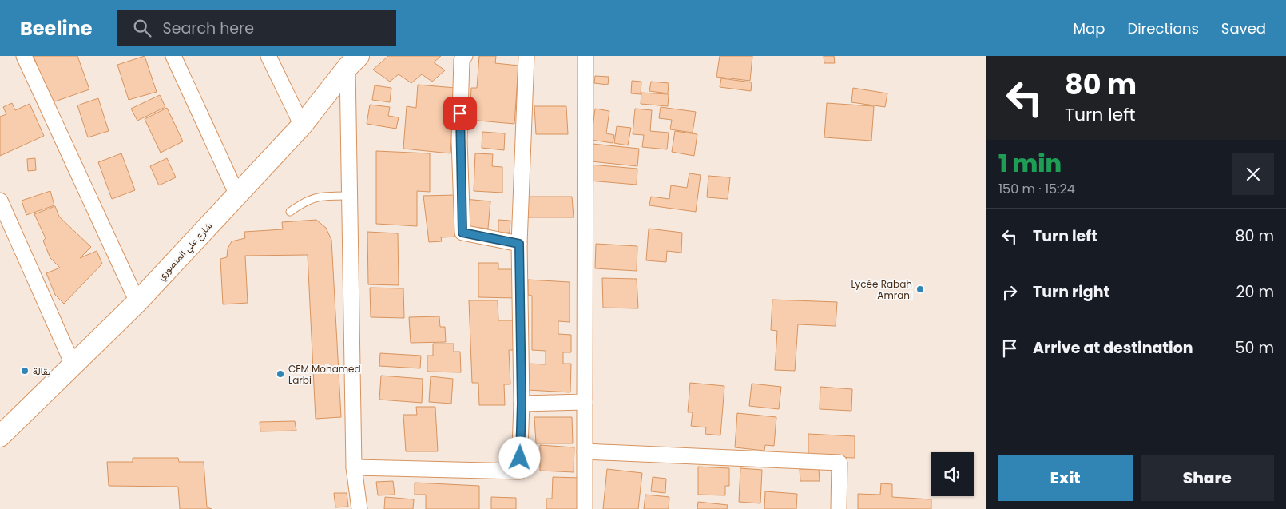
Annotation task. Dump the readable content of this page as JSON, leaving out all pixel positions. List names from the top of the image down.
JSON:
{
  "streets": {
    "main road": ["شارع علي المنصوري"]
  },
  "places": ["Lycée Rabah Amrani", "بقالة", "CEM Mohamed Larbi"],
  "page": {
    "header": "Beeline",
    "search": "Search here",
    "nav": ["Map", "Directions", "Saved"],
    "turn": ["80 m", "Turn left"],
    "heading": ["1 min", "150 m · 15:24"],
    "list": [
      {
        "name": "Turn left",
        "value": "80 m"
      },
      {
        "name": "Turn right",
        "value": "20 m"
      },
      {
        "name": "Arrive at destination",
        "value": "50 m"
      }
    ],
    "buttons": ["Exit", "Share"]
  }
}
